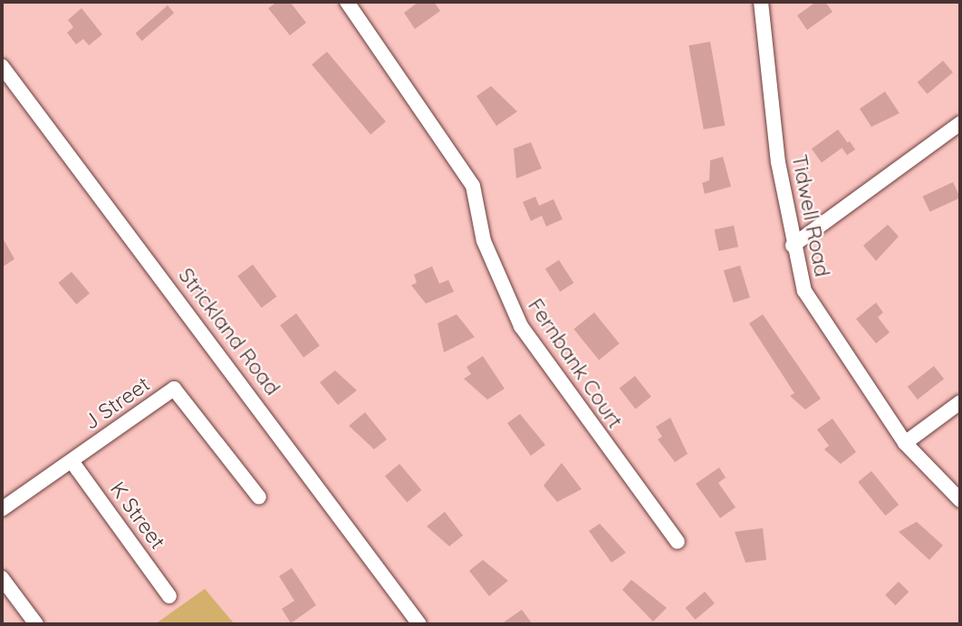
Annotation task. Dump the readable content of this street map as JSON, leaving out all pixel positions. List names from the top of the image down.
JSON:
{
  "streets": {
    "street": [
      "Tidwell Road",
      "Strickland Road",
      "Fernbank Court",
      "J Street",
      "K Street"
    ]
  },
  "crossings": [
    ["J Street", "K Street"]
  ]
}
